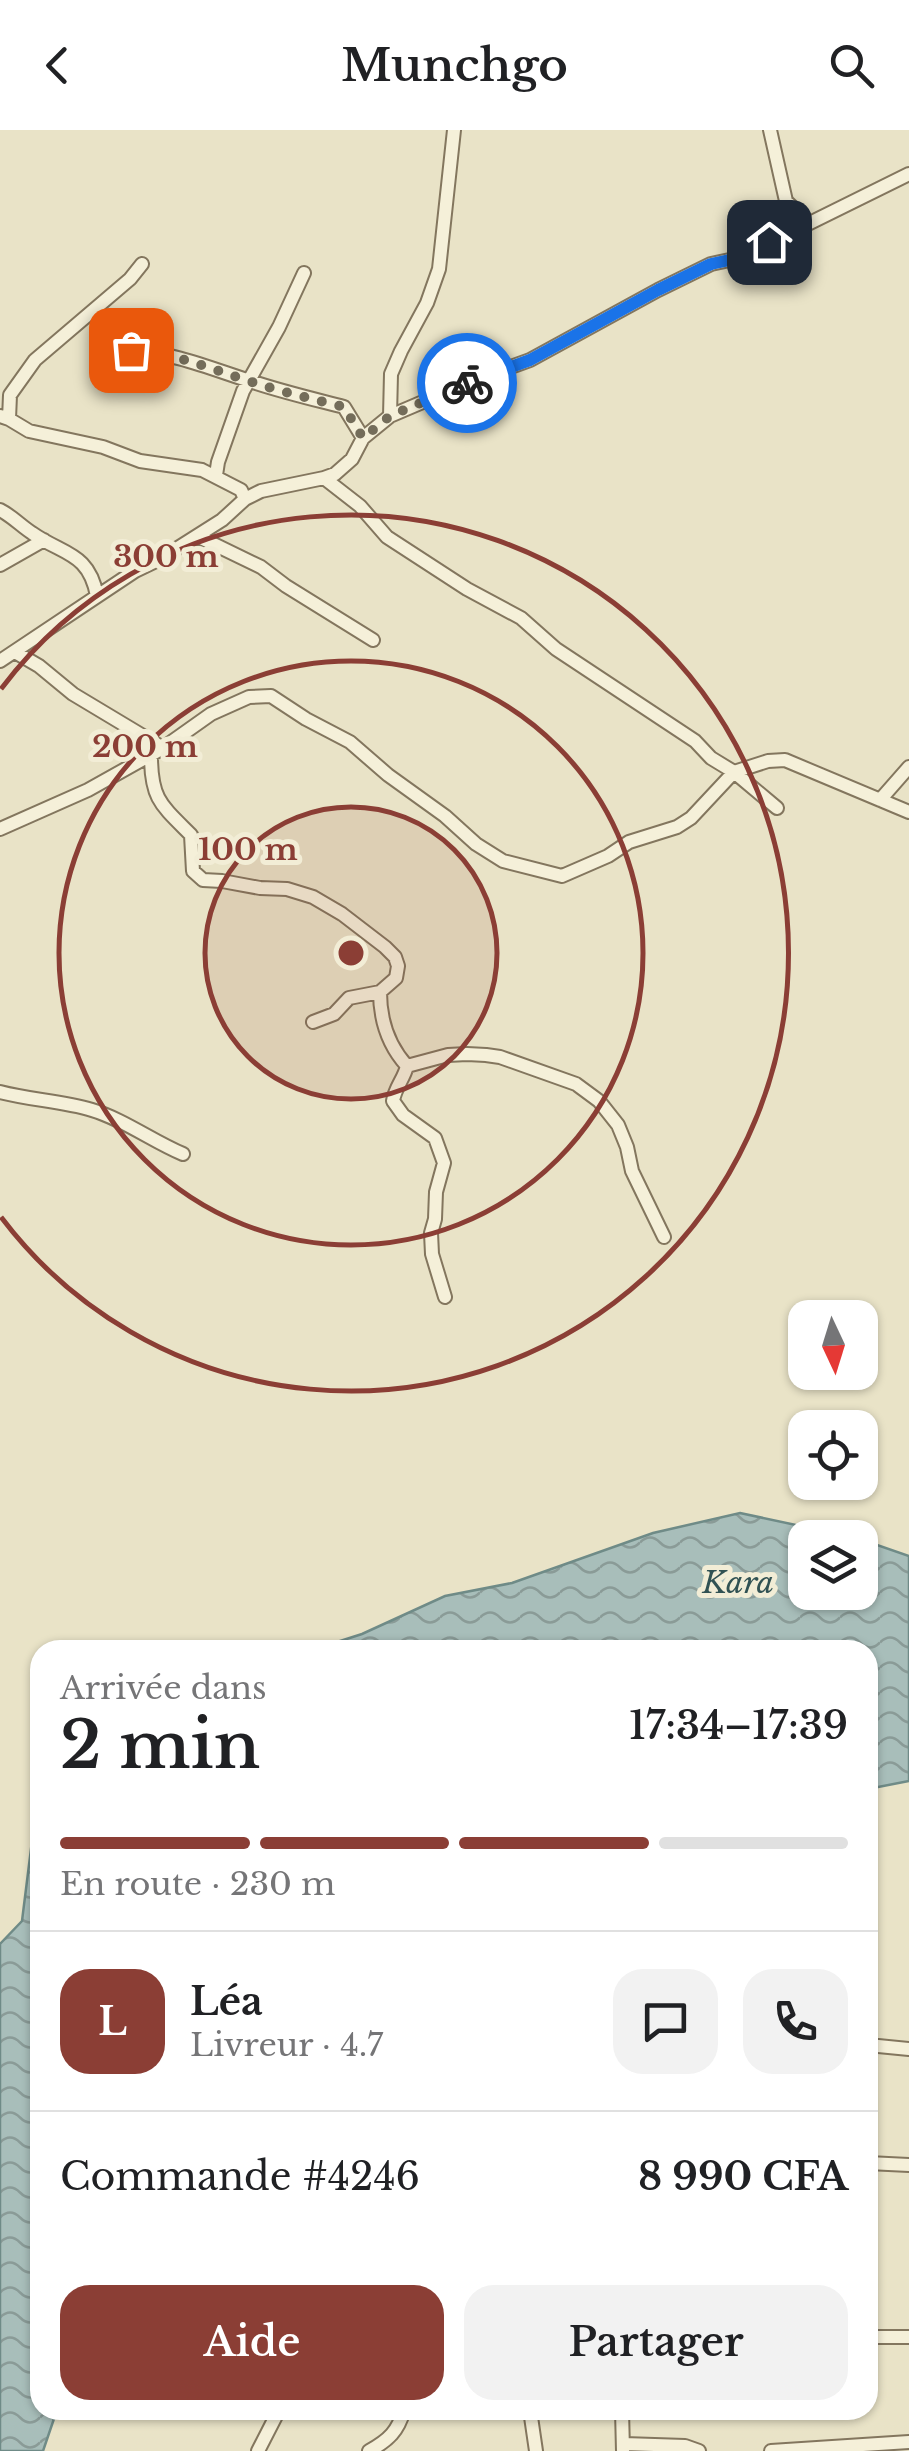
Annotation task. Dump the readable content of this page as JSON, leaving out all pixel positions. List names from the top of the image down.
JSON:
{
  "water": ["Kara"],
  "north": "bottom",
  "page": {
    "header": "Munchgo",
    "heading": ["2 min", "Arrivée dans", "17:34–17:39"],
    "panel": [
      "Léa",
      "Livreur · 4.7",
      "Commande #4246",
      "8 990 CFA"
    ],
    "bar": "En route · 230 m",
    "round": "L",
    "buttons": ["Aide", "Partager"]
  },
  "rings": ["300 m", "200 m", "100 m"]
}
